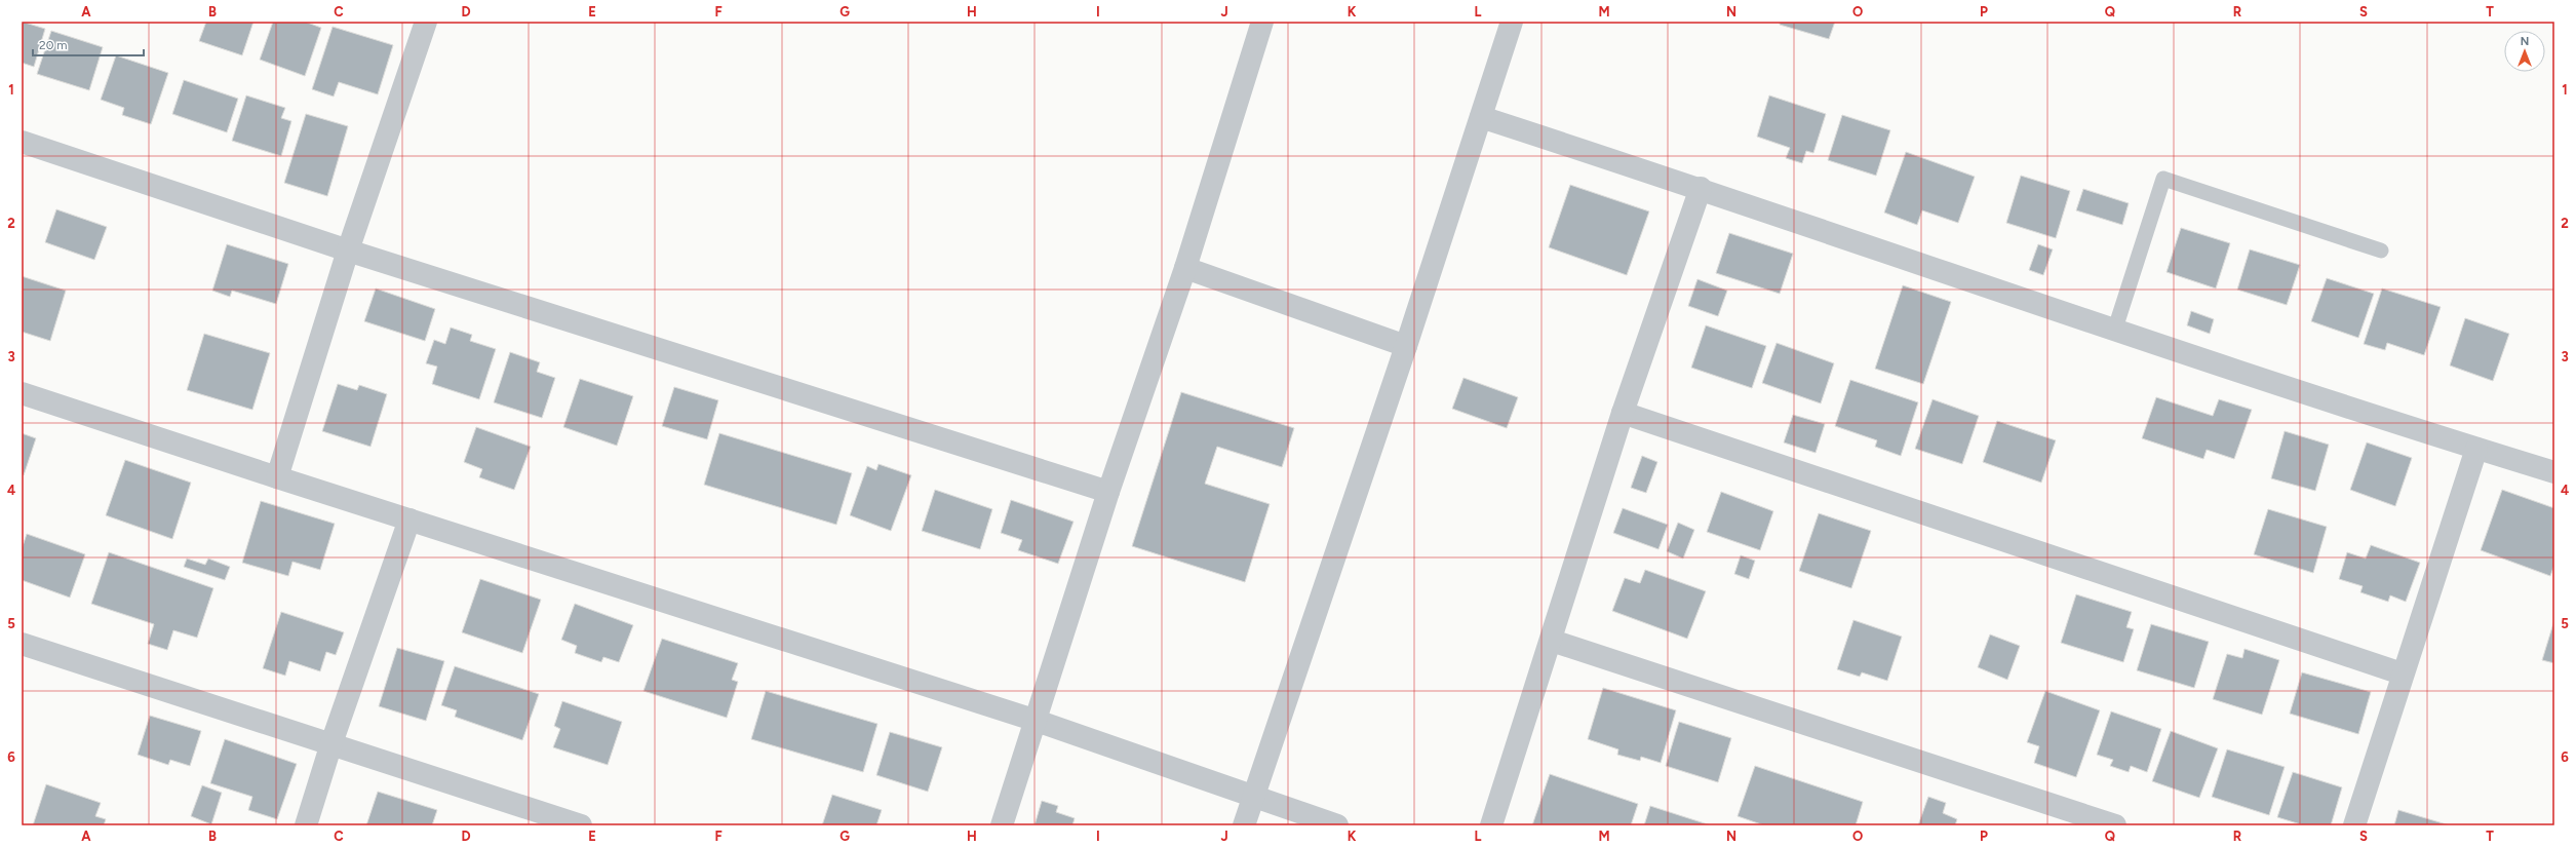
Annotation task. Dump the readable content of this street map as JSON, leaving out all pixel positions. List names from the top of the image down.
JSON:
{
  "scale_bar": "20 m",
  "north": "top",
  "grid": {
    "columns": [
      "A",
      "B",
      "C",
      "D",
      "E",
      "F",
      "G",
      "H",
      "I",
      "J",
      "K",
      "L",
      "M",
      "N",
      "O",
      "P",
      "Q",
      "R",
      "S",
      "T"
    ],
    "rows": [
      "1",
      "2",
      "3",
      "4",
      "5",
      "6"
    ]
  }
}
